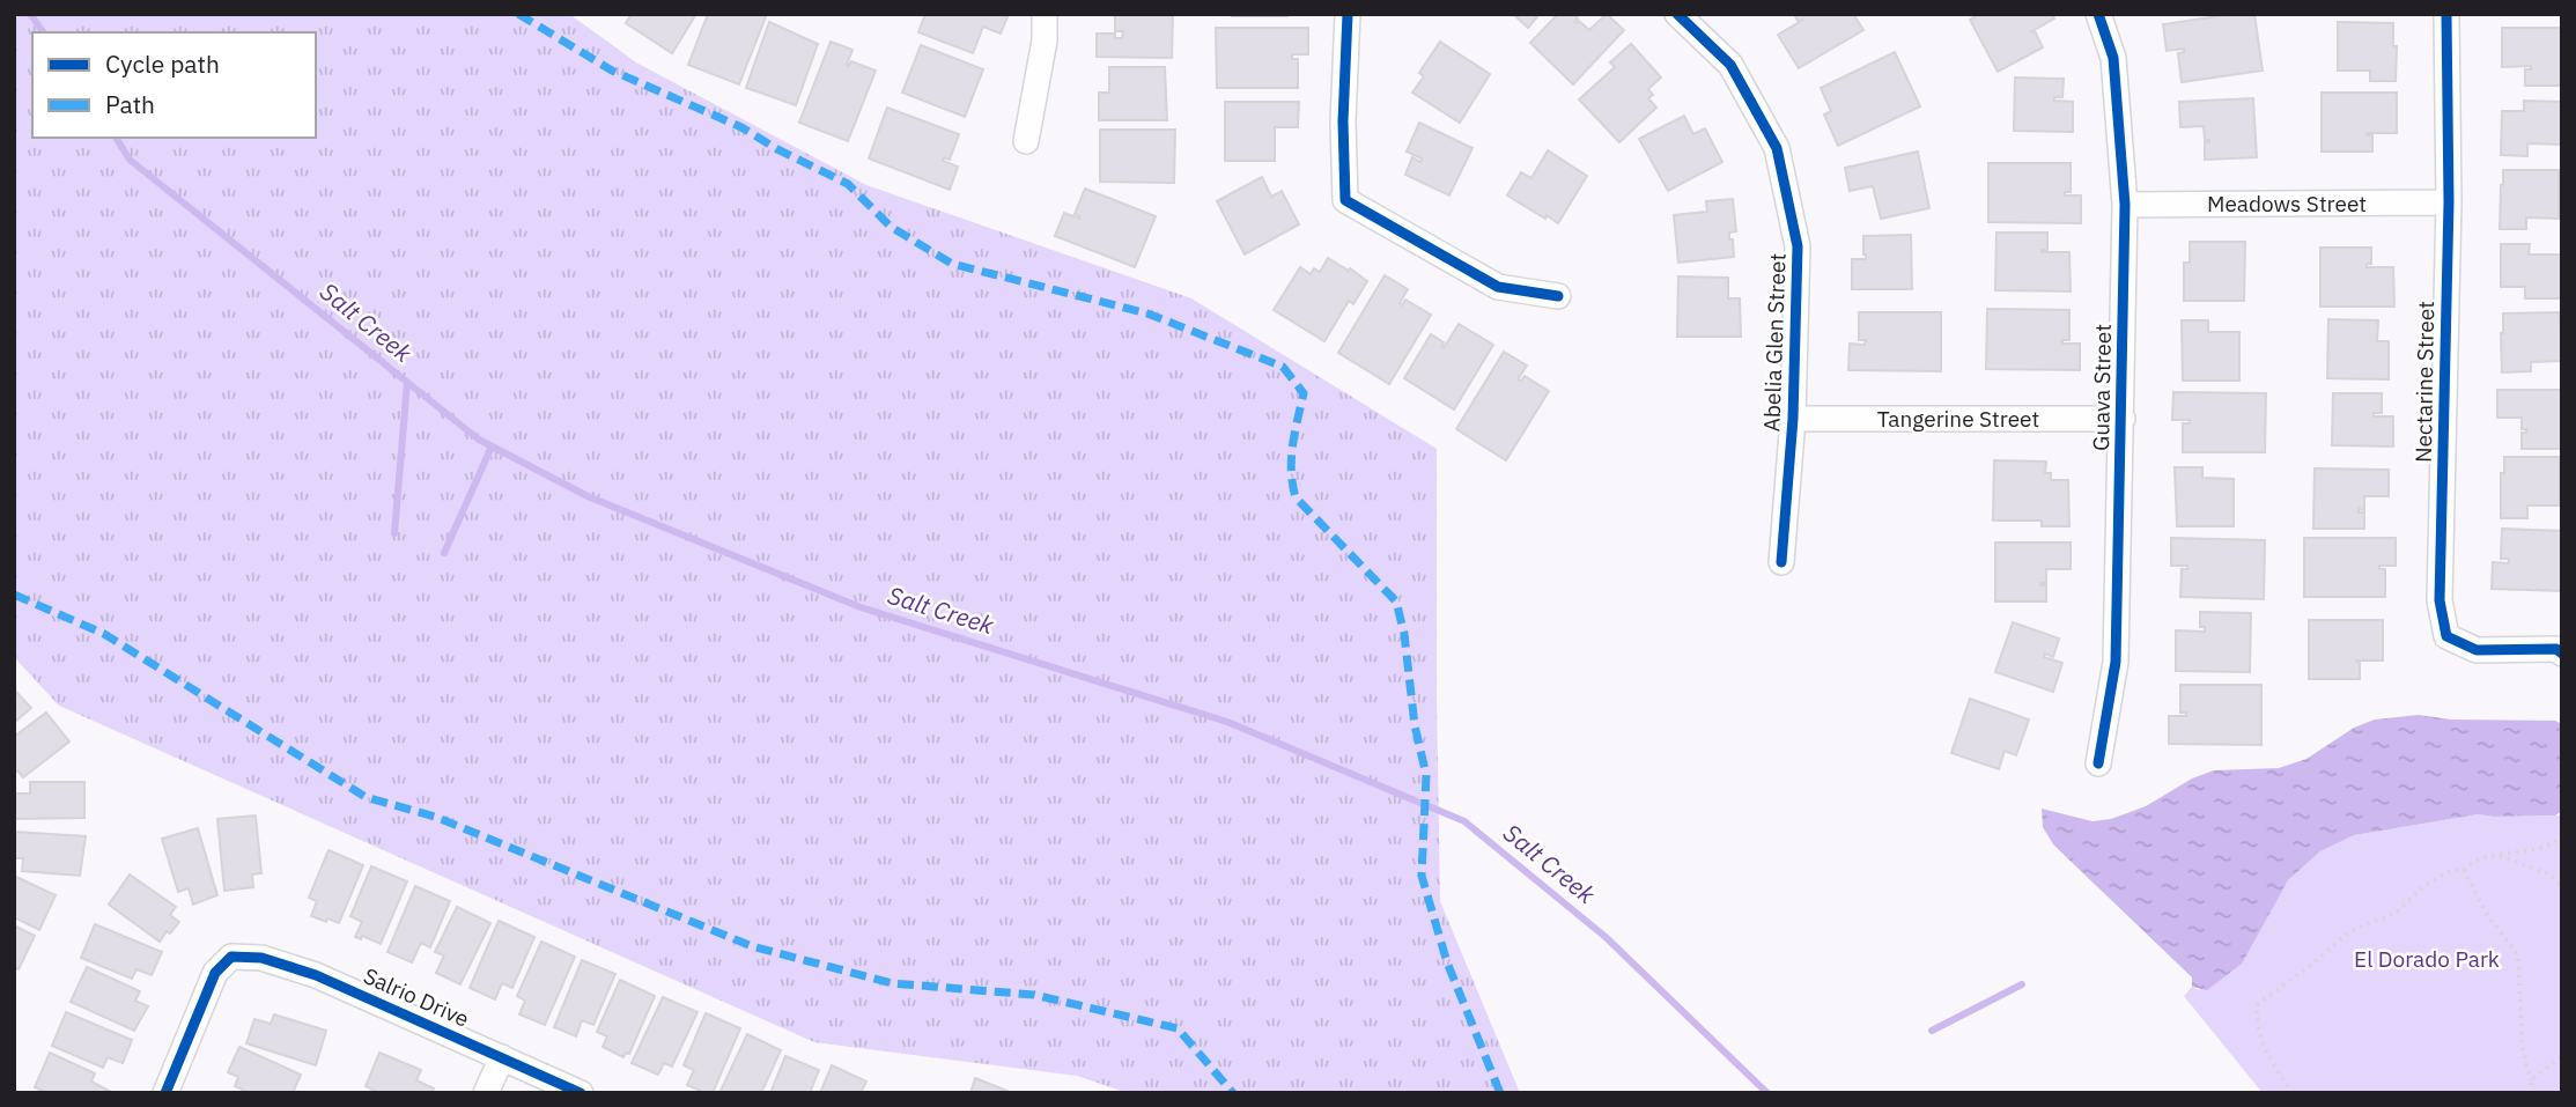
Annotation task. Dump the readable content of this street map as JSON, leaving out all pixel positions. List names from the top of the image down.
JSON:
{
  "streets": {
    "street": [
      "Meadows Street",
      "Abelia Glen Street",
      "Nectarine Street",
      "Guava Street",
      "Tangerine Street",
      "Salrio Drive"
    ]
  },
  "crossings": [
    ["Meadows Street", "Nectarine Street"],
    ["Meadows Street", "Guava Street"],
    ["Abelia Glen Street", "Tangerine Street"],
    ["Guava Street", "Tangerine Street"]
  ],
  "water": ["Salt Creek"],
  "parks": ["El Dorado Park"],
  "legend": ["Cycle path", "Path"]
}
